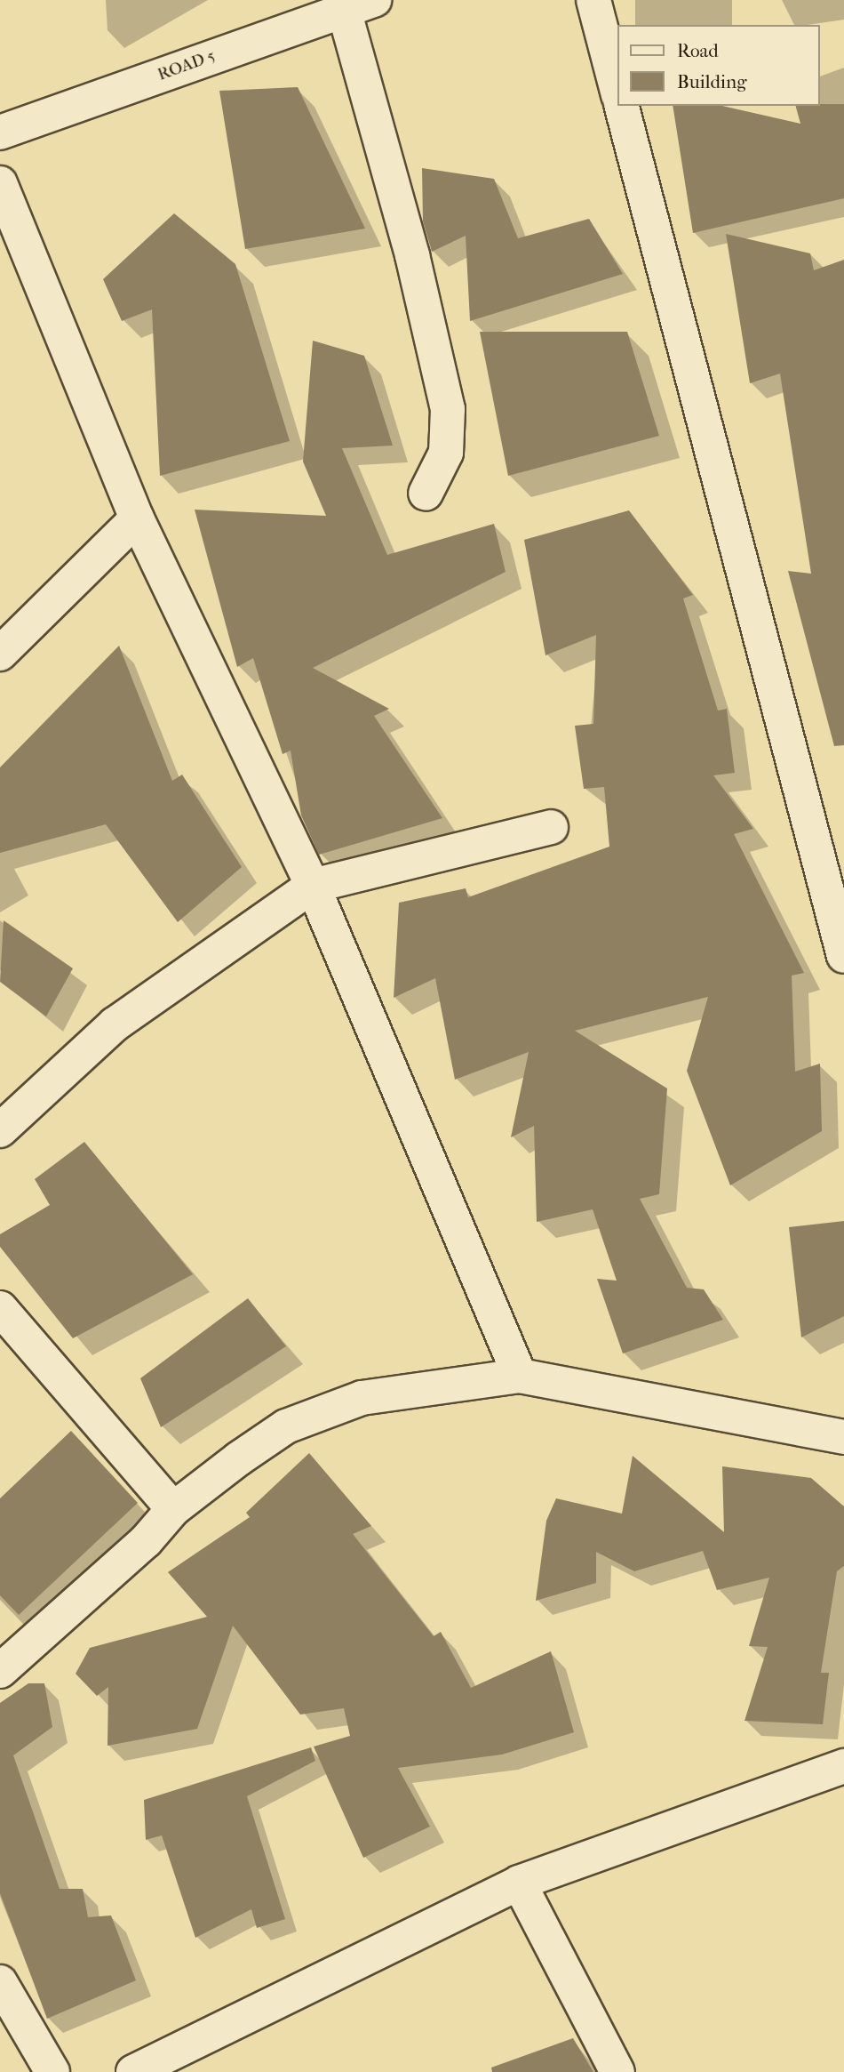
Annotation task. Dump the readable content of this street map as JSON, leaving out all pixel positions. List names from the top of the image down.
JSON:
{
  "streets": {
    "street": ["ROAD 5"]
  },
  "legend": ["Road", "Building"]
}
